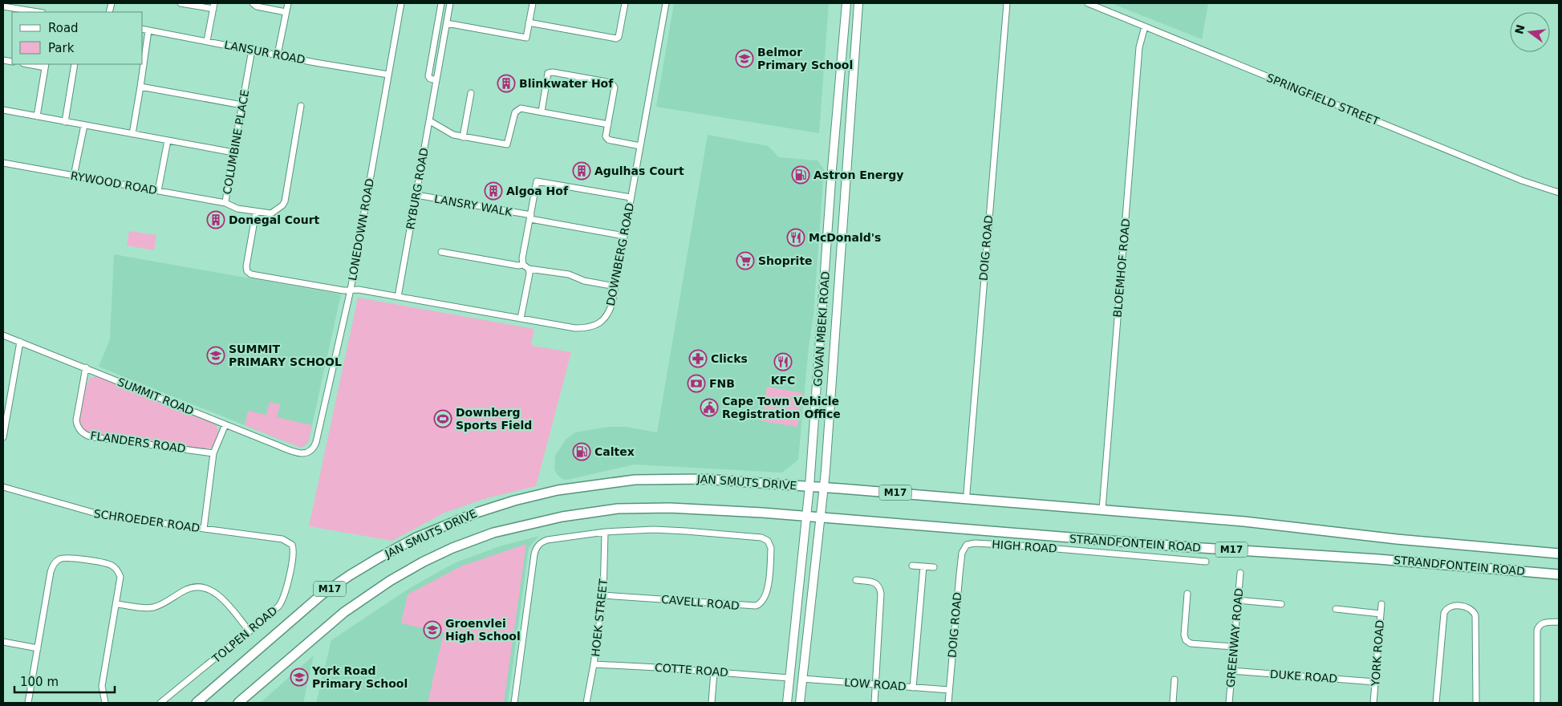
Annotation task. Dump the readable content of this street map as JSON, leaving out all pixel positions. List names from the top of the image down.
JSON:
{
  "streets": {
    "main road": [
      "GOVAN MBEKI ROAD",
      "JAN SMUTS DRIVE",
      "M17",
      "STRANDFONTEIN ROAD"
    ],
    "street": [
      "LANSUR ROAD",
      "SPRINGFIELD STREET",
      "COLUMBINE PLACE",
      "RYWOOD ROAD",
      "RYBURG ROAD",
      "LANSRY WALK",
      "LONEDOWN ROAD",
      "DOIG ROAD",
      "DOWNBERG ROAD",
      "BLOEMHOF ROAD",
      "SUMMIT ROAD",
      "FLANDERS ROAD",
      "SCHROEDER ROAD",
      "HIGH ROAD",
      "CAVELL ROAD",
      "HOEK STREET",
      "TOLPEN ROAD",
      "GREENWAY ROAD",
      "YORK ROAD",
      "COTTE ROAD",
      "DUKE ROAD",
      "LOW ROAD"
    ]
  },
  "crossings": [
    ["LANSUR ROAD", "COLUMBINE PLACE"],
    ["LANSUR ROAD", "LONEDOWN ROAD"],
    ["SPRINGFIELD STREET", "BLOEMHOF ROAD"],
    ["COLUMBINE PLACE", "RYWOOD ROAD"],
    ["RYBURG ROAD", "LANSRY WALK"],
    ["RYBURG ROAD", "DOWNBERG ROAD"],
    ["LANSRY WALK", "DOWNBERG ROAD"],
    ["LONEDOWN ROAD", "DOWNBERG ROAD"],
    ["LONEDOWN ROAD", "SUMMIT ROAD"],
    ["DOIG ROAD", "HIGH ROAD"],
    ["DOIG ROAD", "LOW ROAD"],
    ["BLOEMHOF ROAD", "STRANDFONTEIN ROAD"],
    ["GOVAN MBEKI ROAD", "JAN SMUTS DRIVE"],
    ["GOVAN MBEKI ROAD", "STRANDFONTEIN ROAD"],
    ["GOVAN MBEKI ROAD", "COTTE ROAD"],
    ["GOVAN MBEKI ROAD", "LOW ROAD"],
    ["SUMMIT ROAD", "FLANDERS ROAD"],
    ["JAN SMUTS DRIVE", "STRANDFONTEIN ROAD"],
    ["SCHROEDER ROAD", "TOLPEN ROAD"],
    ["CAVELL ROAD", "HOEK STREET"],
    ["HOEK STREET", "COTTE ROAD"],
    ["GREENWAY ROAD", "DUKE ROAD"],
    ["YORK ROAD", "DUKE ROAD"]
  ],
  "places": {
    "school or university": [
      "Belmor Primary School",
      "SUMMIT PRIMARY SCHOOL",
      "Groenvlei High School",
      "York Road Primary School"
    ],
    "building": [
      "Blinkwater Hof",
      "Agulhas Court",
      "Algoa Hof",
      "Donegal Court"
    ],
    "fuel station": ["Astron Energy", "Caltex"],
    "restaurant": ["McDonald's", "KFC"],
    "supermarket": ["Shoprite"],
    "pharmacy": ["Clicks"],
    "bank": ["FNB"],
    "public building": ["Cape Town Vehicle Registration Office"],
    "sports": ["Downberg Sports Field"]
  },
  "legend": ["Road", "Park"],
  "scale_bar": "100 m",
  "north": "left"
}
